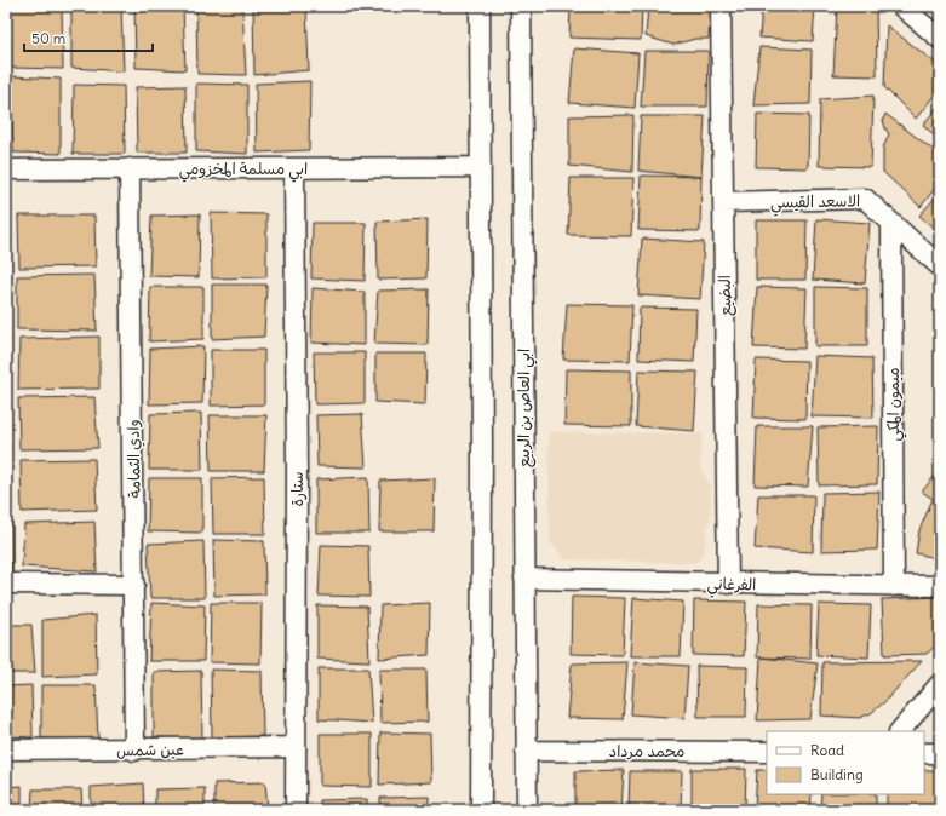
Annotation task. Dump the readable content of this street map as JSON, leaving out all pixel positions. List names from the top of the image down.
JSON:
{
  "streets": {
    "street": [
      "ابي مسلمة المخزومي",
      "الاسعد القيسي",
      "البضيع",
      "ميمون المكي",
      "ابي العاص بن الربيع",
      "وادي الثمامة",
      "ستارة",
      "الفرغاني",
      "عين شمس",
      "محمد مرداد"
    ]
  },
  "crossings": [
    ["ابي مسلمة المخزومي", "وادي الثمامة"],
    ["ابي مسلمة المخزومي", "ستارة"],
    ["الاسعد القيسي", "البضيع"],
    ["الاسعد القيسي", "ميمون المكي"],
    ["البضيع", "الفرغاني"],
    ["ميمون المكي", "الفرغاني"],
    ["ابي العاص بن الربيع", "الفرغاني"],
    ["ابي العاص بن الربيع", "محمد مرداد"],
    ["وادي الثمامة", "عين شمس"],
    ["ستارة", "عين شمس"]
  ],
  "legend": ["Road", "Building"],
  "scale_bar": "50 m"
}
